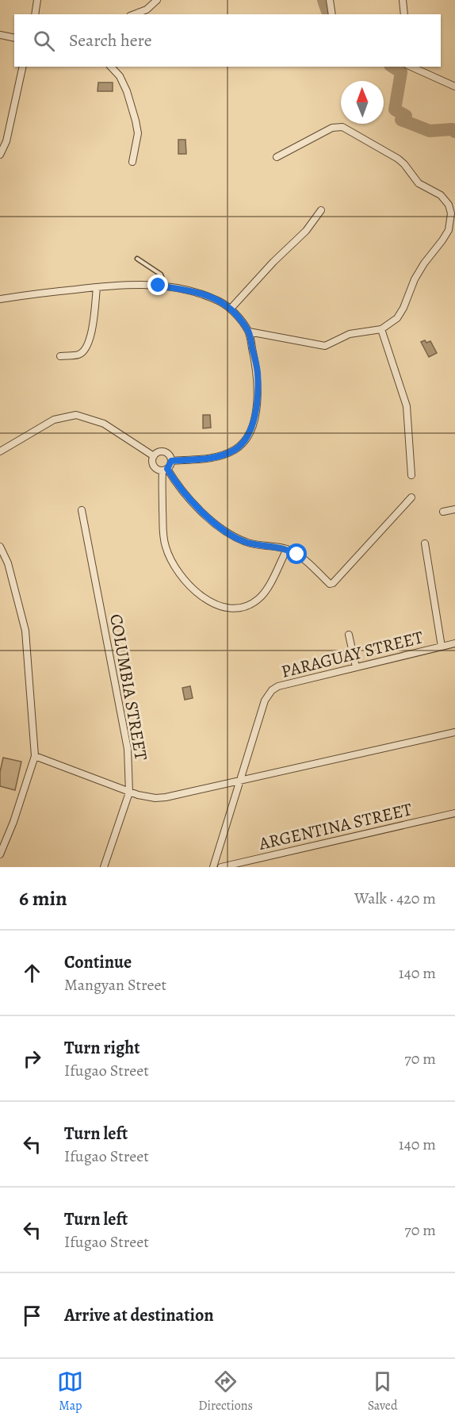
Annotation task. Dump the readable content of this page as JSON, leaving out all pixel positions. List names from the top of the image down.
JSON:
{
  "streets": {
    "street": ["PARAGUAY STREET", "COLUMBIA STREET", "ARGENTINA STREET"]
  },
  "north": "top",
  "page": {
    "search": "Search here",
    "heading": ["6 min", "Walk · 420 m"],
    "list": [
      ["Continue", "Mangyan Street", "140 m"],
      ["Turn right", "Ifugao Street", "70 m"],
      ["Turn left", "Ifugao Street", "140 m"],
      ["Turn left", "Ifugao Street", "70 m"],
      "Arrive at destination"
    ],
    "nav": ["Map", "Directions", "Saved"]
  }
}
